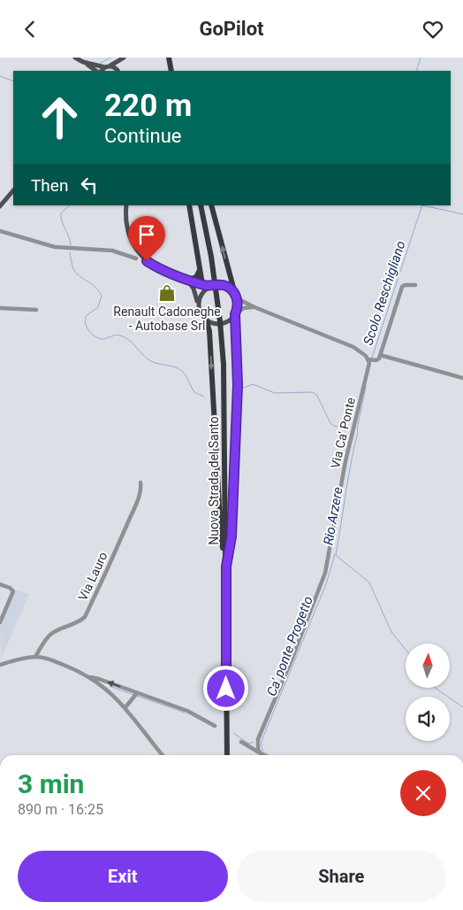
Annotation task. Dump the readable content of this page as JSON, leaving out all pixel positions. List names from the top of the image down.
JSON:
{
  "streets": {
    "highway": ["Nuova Strada del Santo"],
    "street": ["Via Ca' Ponte", "Via Lauro"]
  },
  "water": ["Scolo Reschigliano", "Rio Arzere", "Ca' ponte Progetto"],
  "places": {
    "shop": ["Renault Cadoneghe - Autobase Srl"]
  },
  "north": "top",
  "page": {
    "header": "GoPilot",
    "turn": ["220 m", "Continue"],
    "then": "Then",
    "heading": ["3 min", "890 m · 16:25"],
    "buttons": ["Exit", "Share"]
  }
}
